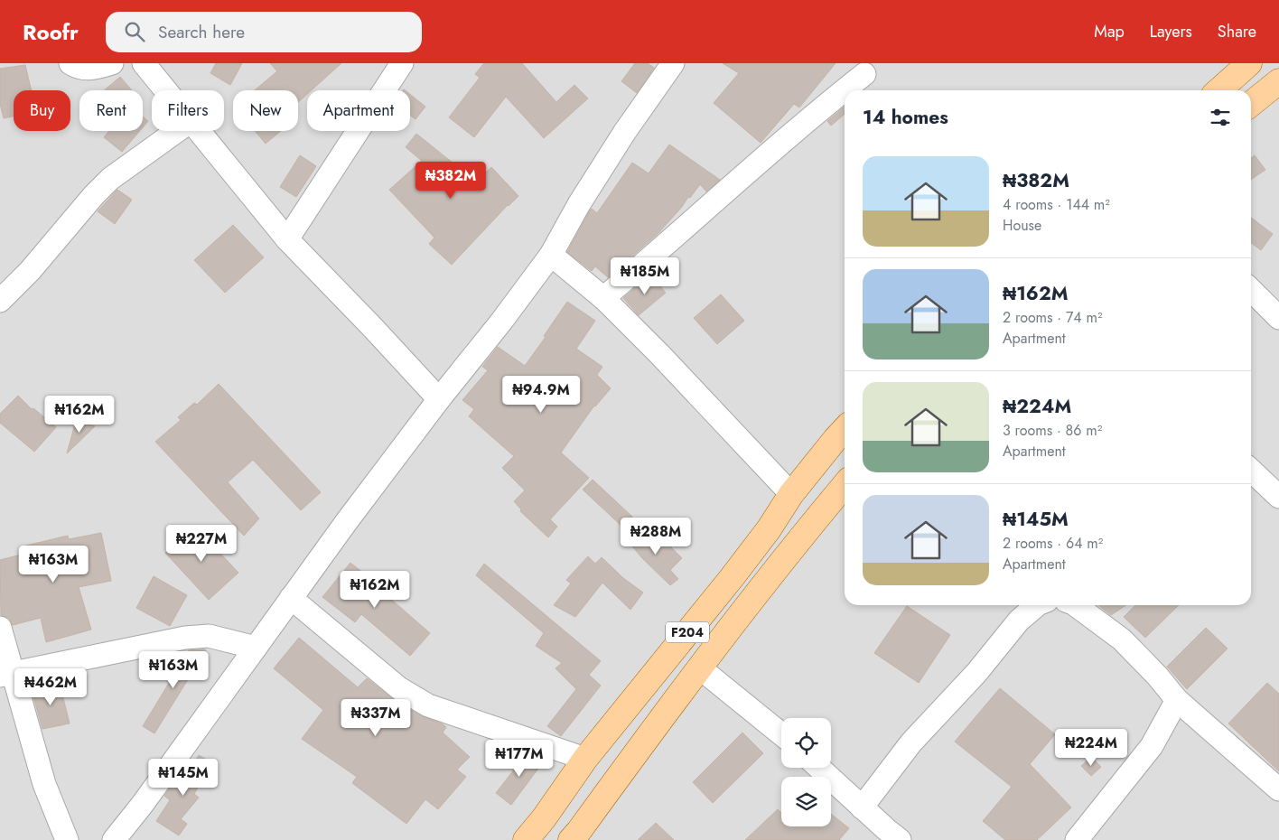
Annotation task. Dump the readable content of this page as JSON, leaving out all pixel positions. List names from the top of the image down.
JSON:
{
  "streets": {
    "main road": ["F204"]
  },
  "page": {
    "header": "Roofr",
    "search": "Search here",
    "nav": ["Map", "Layers", "Share"],
    "chip": [
      "Buy",
      "Rent",
      "Filters",
      "New",
      "Apartment"
    ],
    "heading": "14 homes",
    "list": [
      {
        "name": "₦382M",
        "note": "4 rooms · 144 m² · House"
      },
      {
        "name": "₦162M",
        "note": "2 rooms · 74 m² · Apartment"
      },
      {
        "name": "₦224M",
        "note": "3 rooms · 86 m² · Apartment"
      },
      {
        "name": "₦145M",
        "note": "2 rooms · 64 m² · Apartment"
      }
    ],
    "price": [
      "₦382M",
      "₦185M",
      "₦94.9M",
      "₦162M",
      "₦288M",
      "₦227M",
      "₦163M",
      "₦162M",
      "₦163M",
      "₦462M",
      "₦337M",
      "₦224M",
      "₦177M",
      "₦145M"
    ]
  }
}
